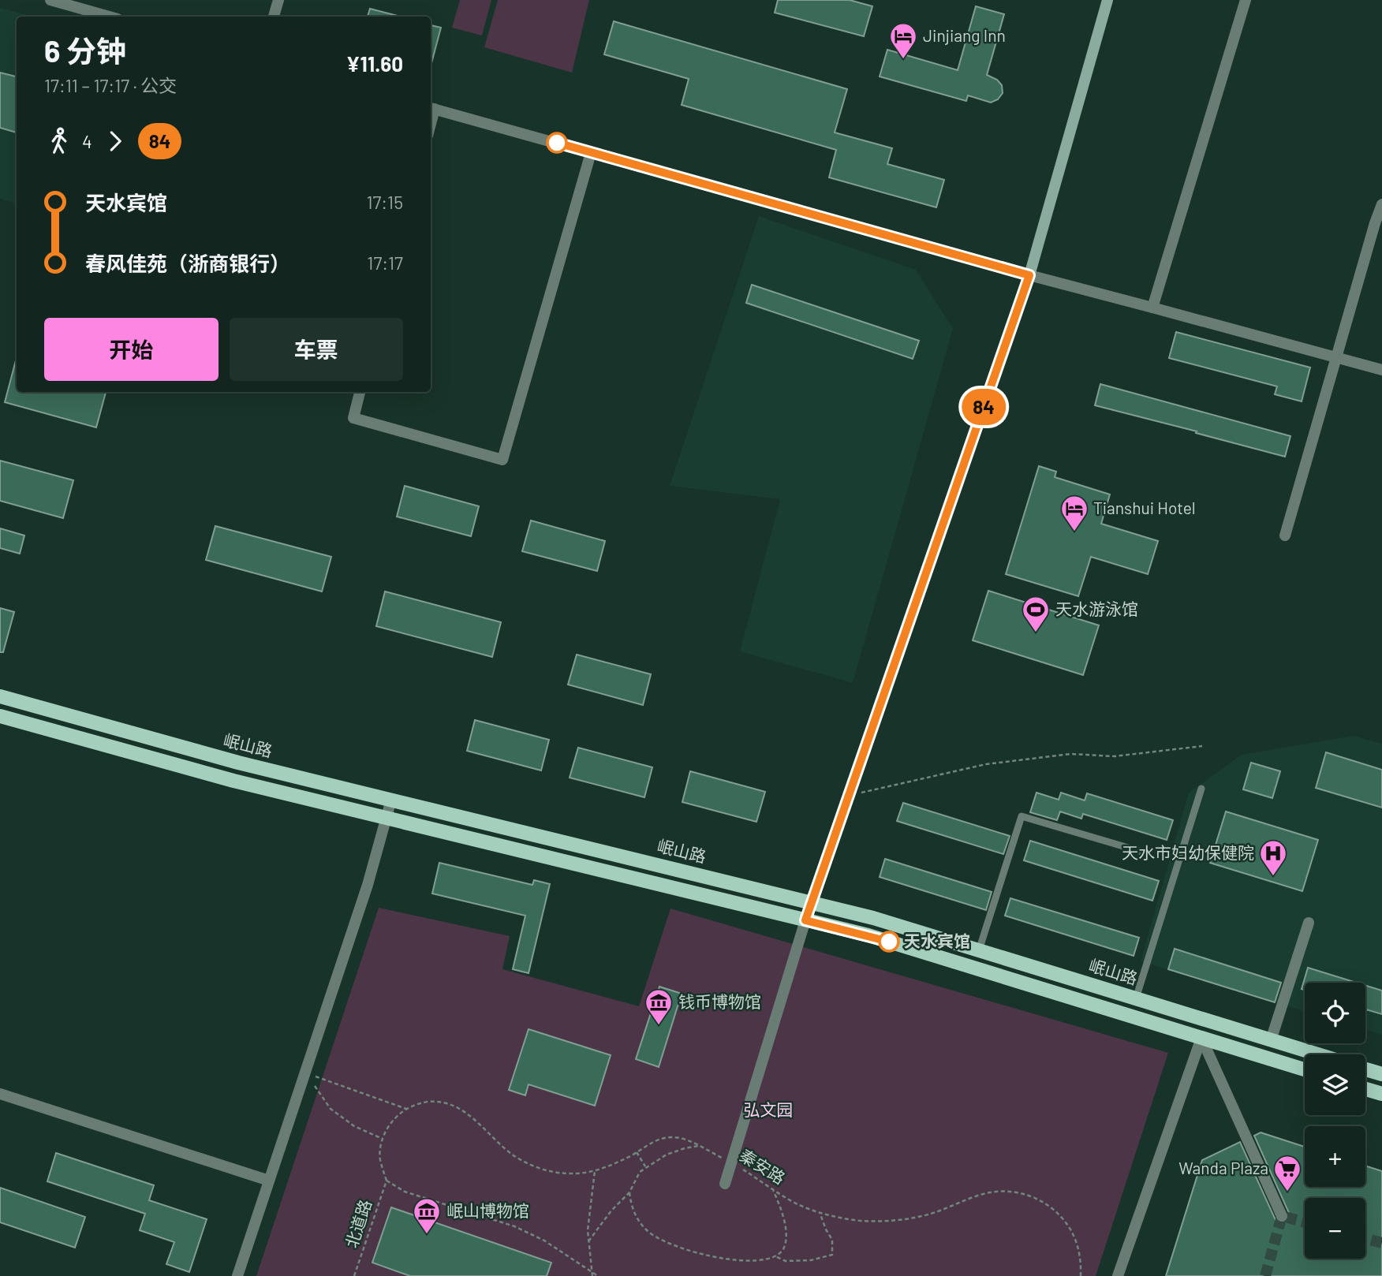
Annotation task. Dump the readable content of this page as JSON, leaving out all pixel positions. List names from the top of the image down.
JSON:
{
  "streets": {
    "main road": ["岷山路"],
    "path": ["秦安路", "北道路"]
  },
  "parks": ["弘文园"],
  "places": {
    "hotel": ["Jinjiang Inn", "Tianshui Hotel"],
    "sports": ["天水游泳馆"],
    "hospital": ["天水市妇幼保健院"],
    "other": ["天水宾馆"],
    "museum": ["钱币博物馆", "岷山博物馆"],
    "supermarket": ["Wanda Plaza"]
  },
  "lines": ["bus line 84"],
  "page": {
    "on_map": "84",
    "heading": ["6 分钟", "17:11 – 17:17 · 公交", "¥11.60"],
    "legs": ["4", "84"],
    "list": [
      {
        "name": "天水宾馆",
        "value": "17:15"
      },
      {
        "name": "春风佳苑（浙商银行）",
        "value": "17:17"
      }
    ],
    "buttons": ["开始", "车票"],
    "map_buttons": ["+", "−"]
  }
}
